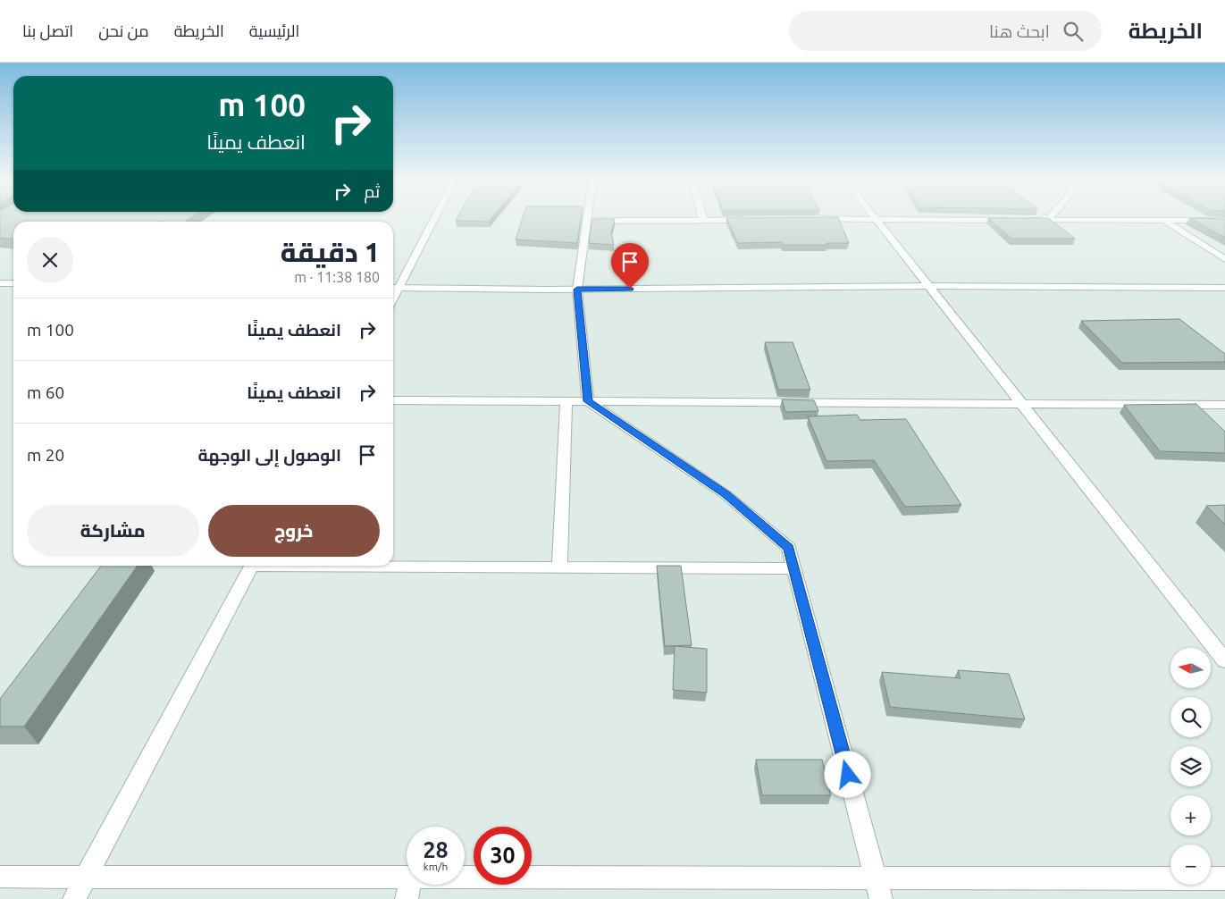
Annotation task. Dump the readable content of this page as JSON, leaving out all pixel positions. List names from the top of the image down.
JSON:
{
  "north": "left",
  "page": {
    "header": "الخريطة",
    "search": "ابحث هنا",
    "nav": [
      "الرئيسية",
      "الخريطة",
      "من نحن",
      "اتصل بنا"
    ],
    "turn": ["100 m", "انعطف يمينًا"],
    "then": "ثم",
    "heading": ["1 دقيقة", "180 m · 11:38"],
    "list": [
      {
        "name": "انعطف يمينًا",
        "value": "100 m"
      },
      {
        "name": "انعطف يمينًا",
        "value": "60 m"
      },
      {
        "name": "الوصول إلى الوجهة",
        "value": "20 m"
      }
    ],
    "buttons": ["خروج", "مشاركة"],
    "map_buttons": ["+", "−"],
    "speed": "28 km/h",
    "limit": "30"
  }
}
